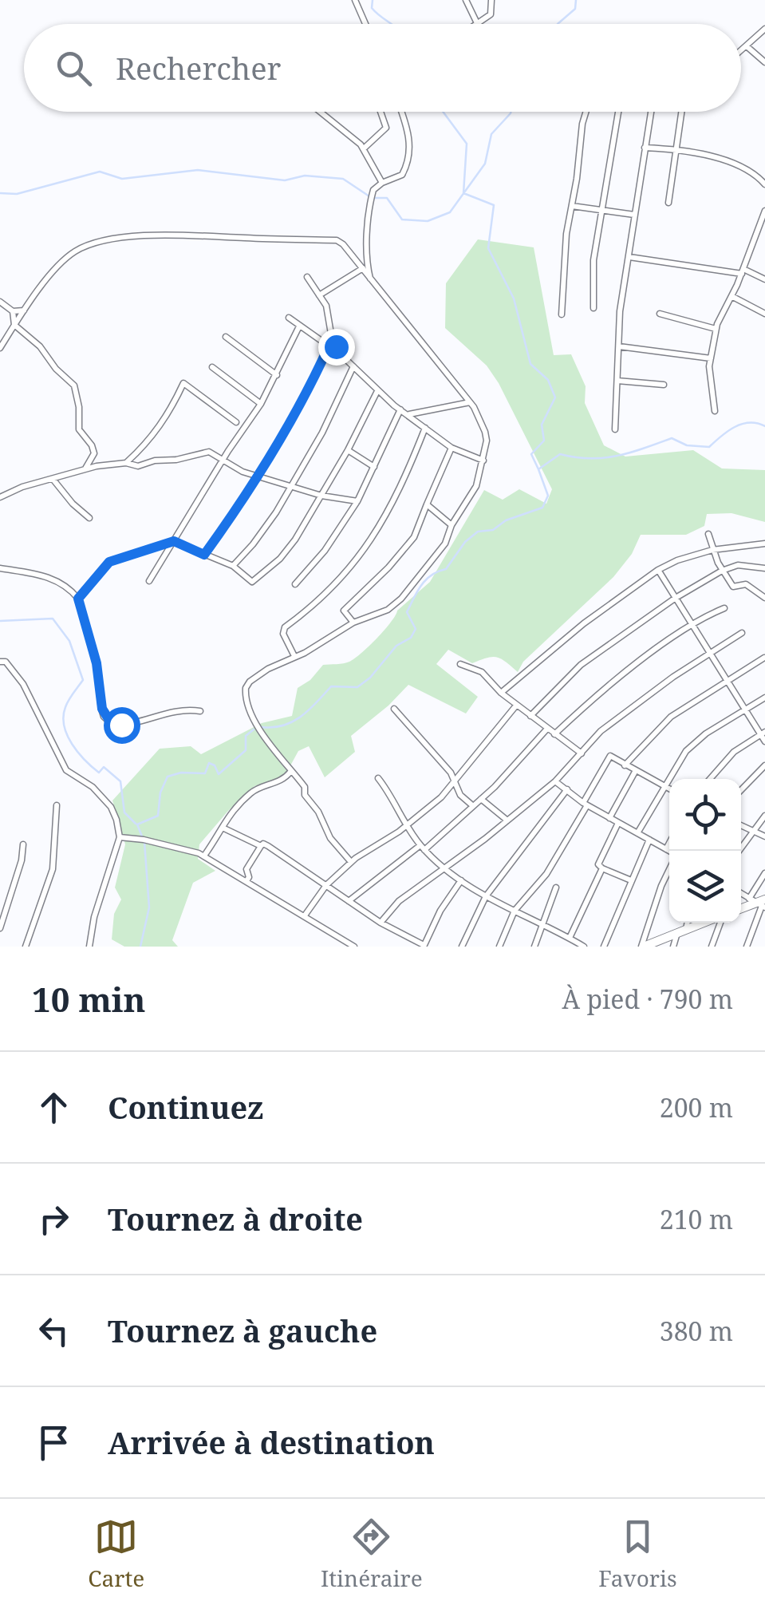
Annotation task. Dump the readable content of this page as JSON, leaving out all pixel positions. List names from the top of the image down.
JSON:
{
  "page": {
    "search": "Rechercher",
    "heading": ["10 min", "À pied · 790 m"],
    "list": [
      ["Continuez", "200 m"],
      ["Tournez à droite", "210 m"],
      ["Tournez à gauche", "380 m"],
      "Arrivée à destination"
    ],
    "nav": ["Carte", "Itinéraire", "Favoris"]
  }
}
